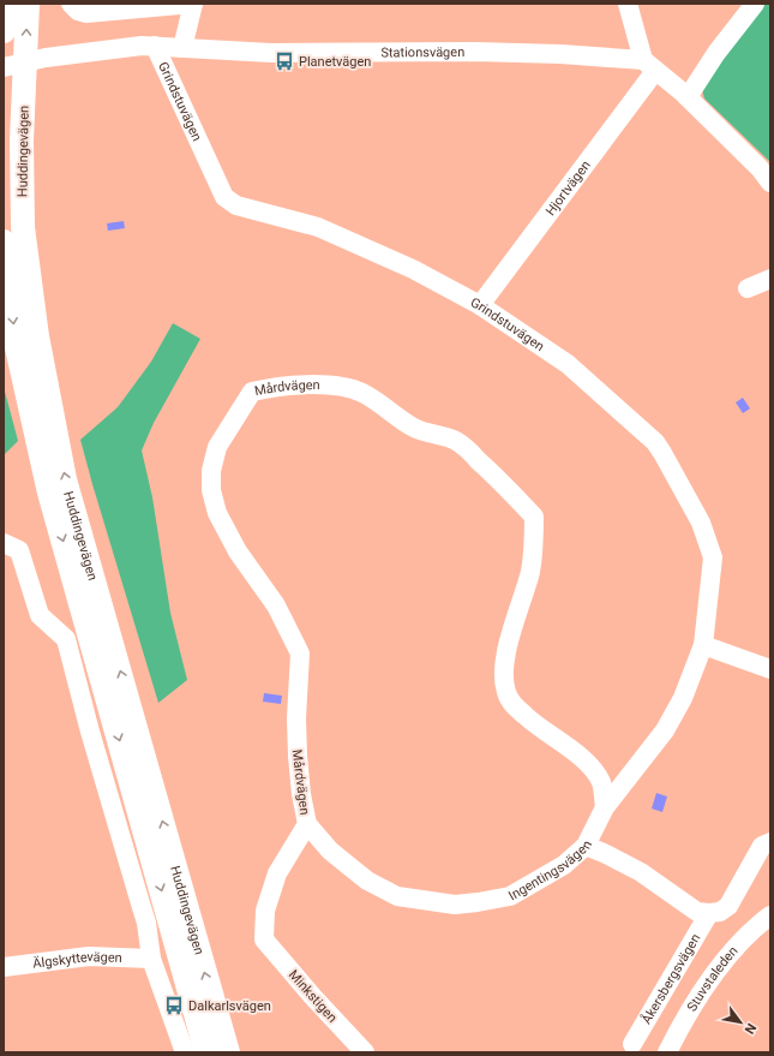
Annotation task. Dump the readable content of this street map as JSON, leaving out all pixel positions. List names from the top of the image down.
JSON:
{
  "streets": {
    "main road": ["Huddingevägen"],
    "street": [
      "Stationsvägen",
      "Grindstuvägen",
      "Hjortvägen",
      "Mårdvägen",
      "Ingentingsvägen",
      "Älgskyttevägen",
      "Åkersbergsvägen",
      "Stuvstaleden",
      "Minkstigen"
    ]
  },
  "crossings": [
    ["Stationsvägen", "Grindstuvägen"],
    ["Stationsvägen", "Huddingevägen"],
    ["Stationsvägen", "Hjortvägen"],
    ["Grindstuvägen", "Hjortvägen"],
    ["Grindstuvägen", "Ingentingsvägen"],
    ["Mårdvägen", "Ingentingsvägen"],
    ["Mårdvägen", "Minkstigen"]
  ],
  "places": {
    "bus stop": ["Planetvägen", "Dalkarlsvägen"]
  },
  "north": "bottom right"
}
